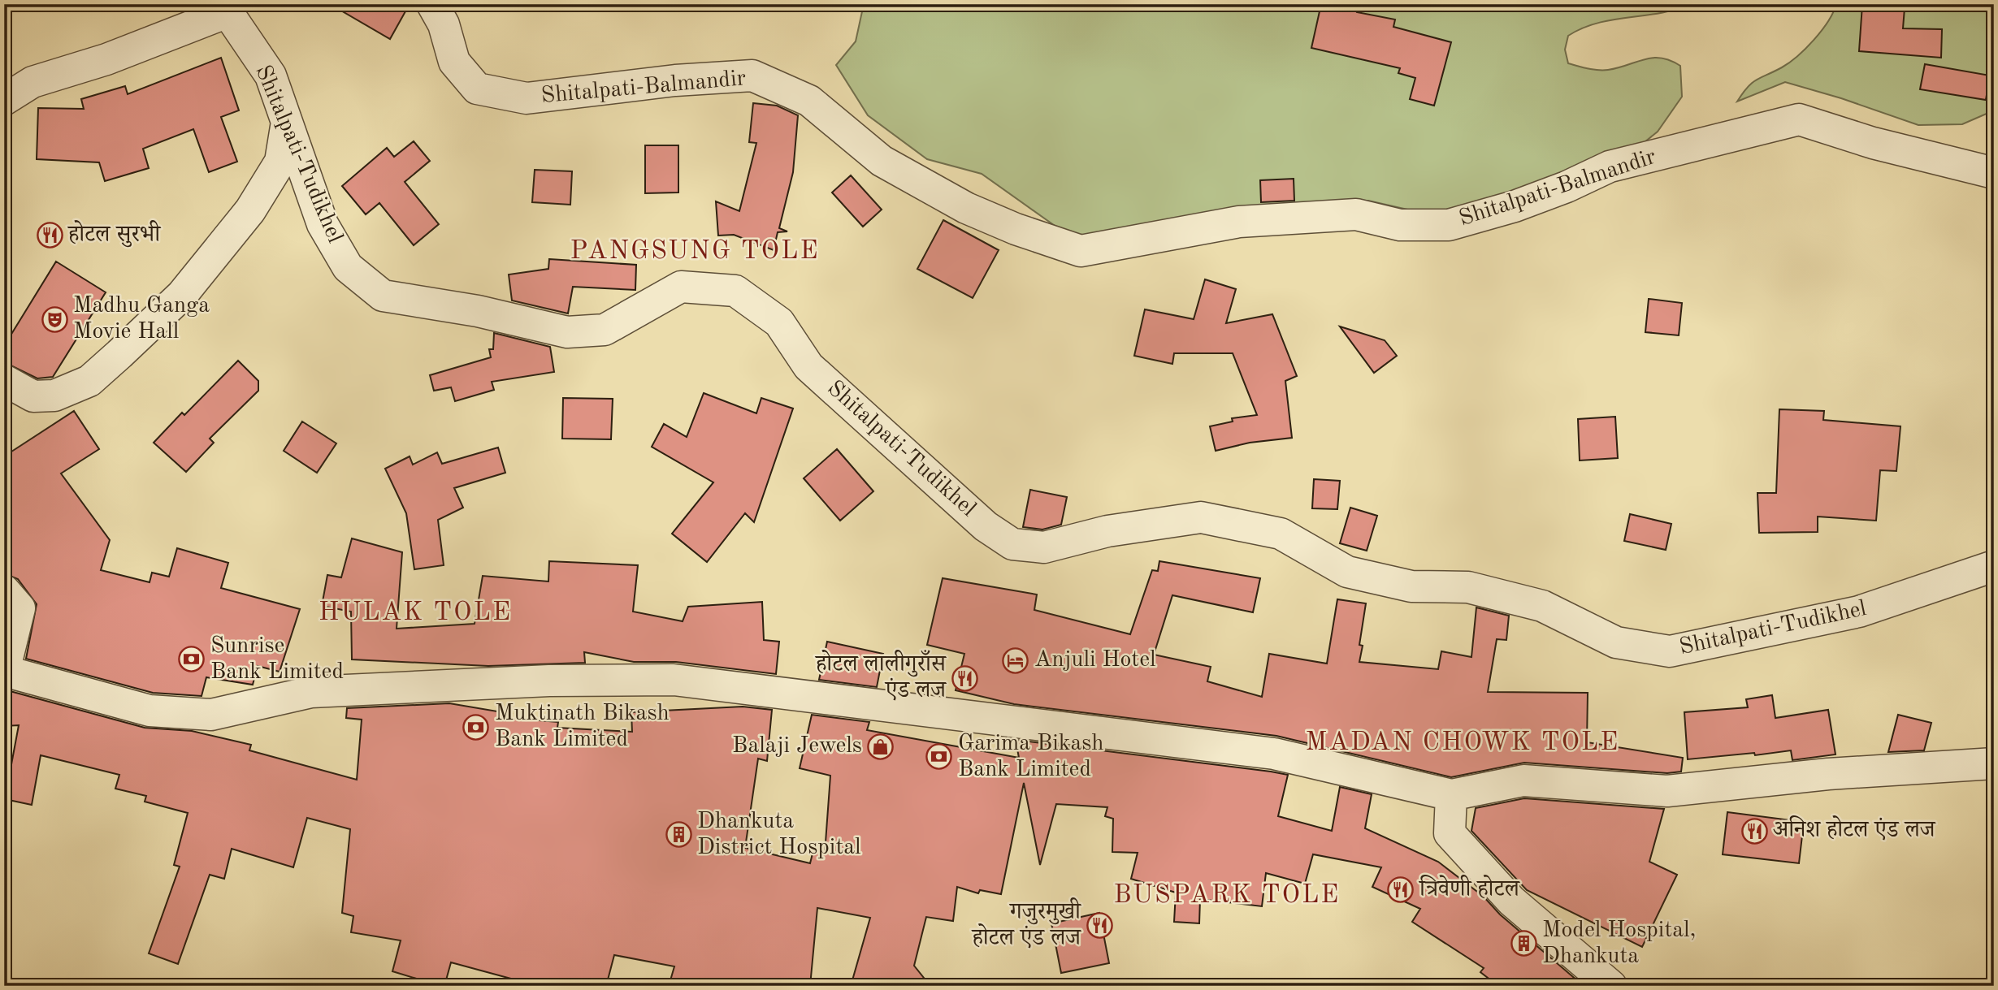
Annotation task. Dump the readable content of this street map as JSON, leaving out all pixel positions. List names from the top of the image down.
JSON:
{
  "streets": {
    "street": ["Shitalpati-Balmandir", "Shitalpati-Tudikhel"]
  },
  "districts": [
    "PANGSUNG TOLE",
    "HULAK TOLE",
    "MADAN CHOWK TOLE",
    "BUSPARK TOLE"
  ],
  "places": {
    "restaurant": [
      "होटल सुरभी",
      "होटल लालीगुराँस एंड लज",
      "अनिश होटल एंड लज",
      "त्रिवेणी होटल",
      "गजुरमुखी होटल एंड लज"
    ],
    "theatre": ["Madhu Ganga Movie Hall"],
    "bank": ["Sunrise Bank Limited", "Muktinath Bikash Bank Limited", "Garima Bikash Bank Limited"],
    "hotel": ["Anjuli Hotel"],
    "shop": ["Balaji Jewels"],
    "building": ["Dhankuta District Hospital", "Model Hospital, Dhankuta"]
  }
}
